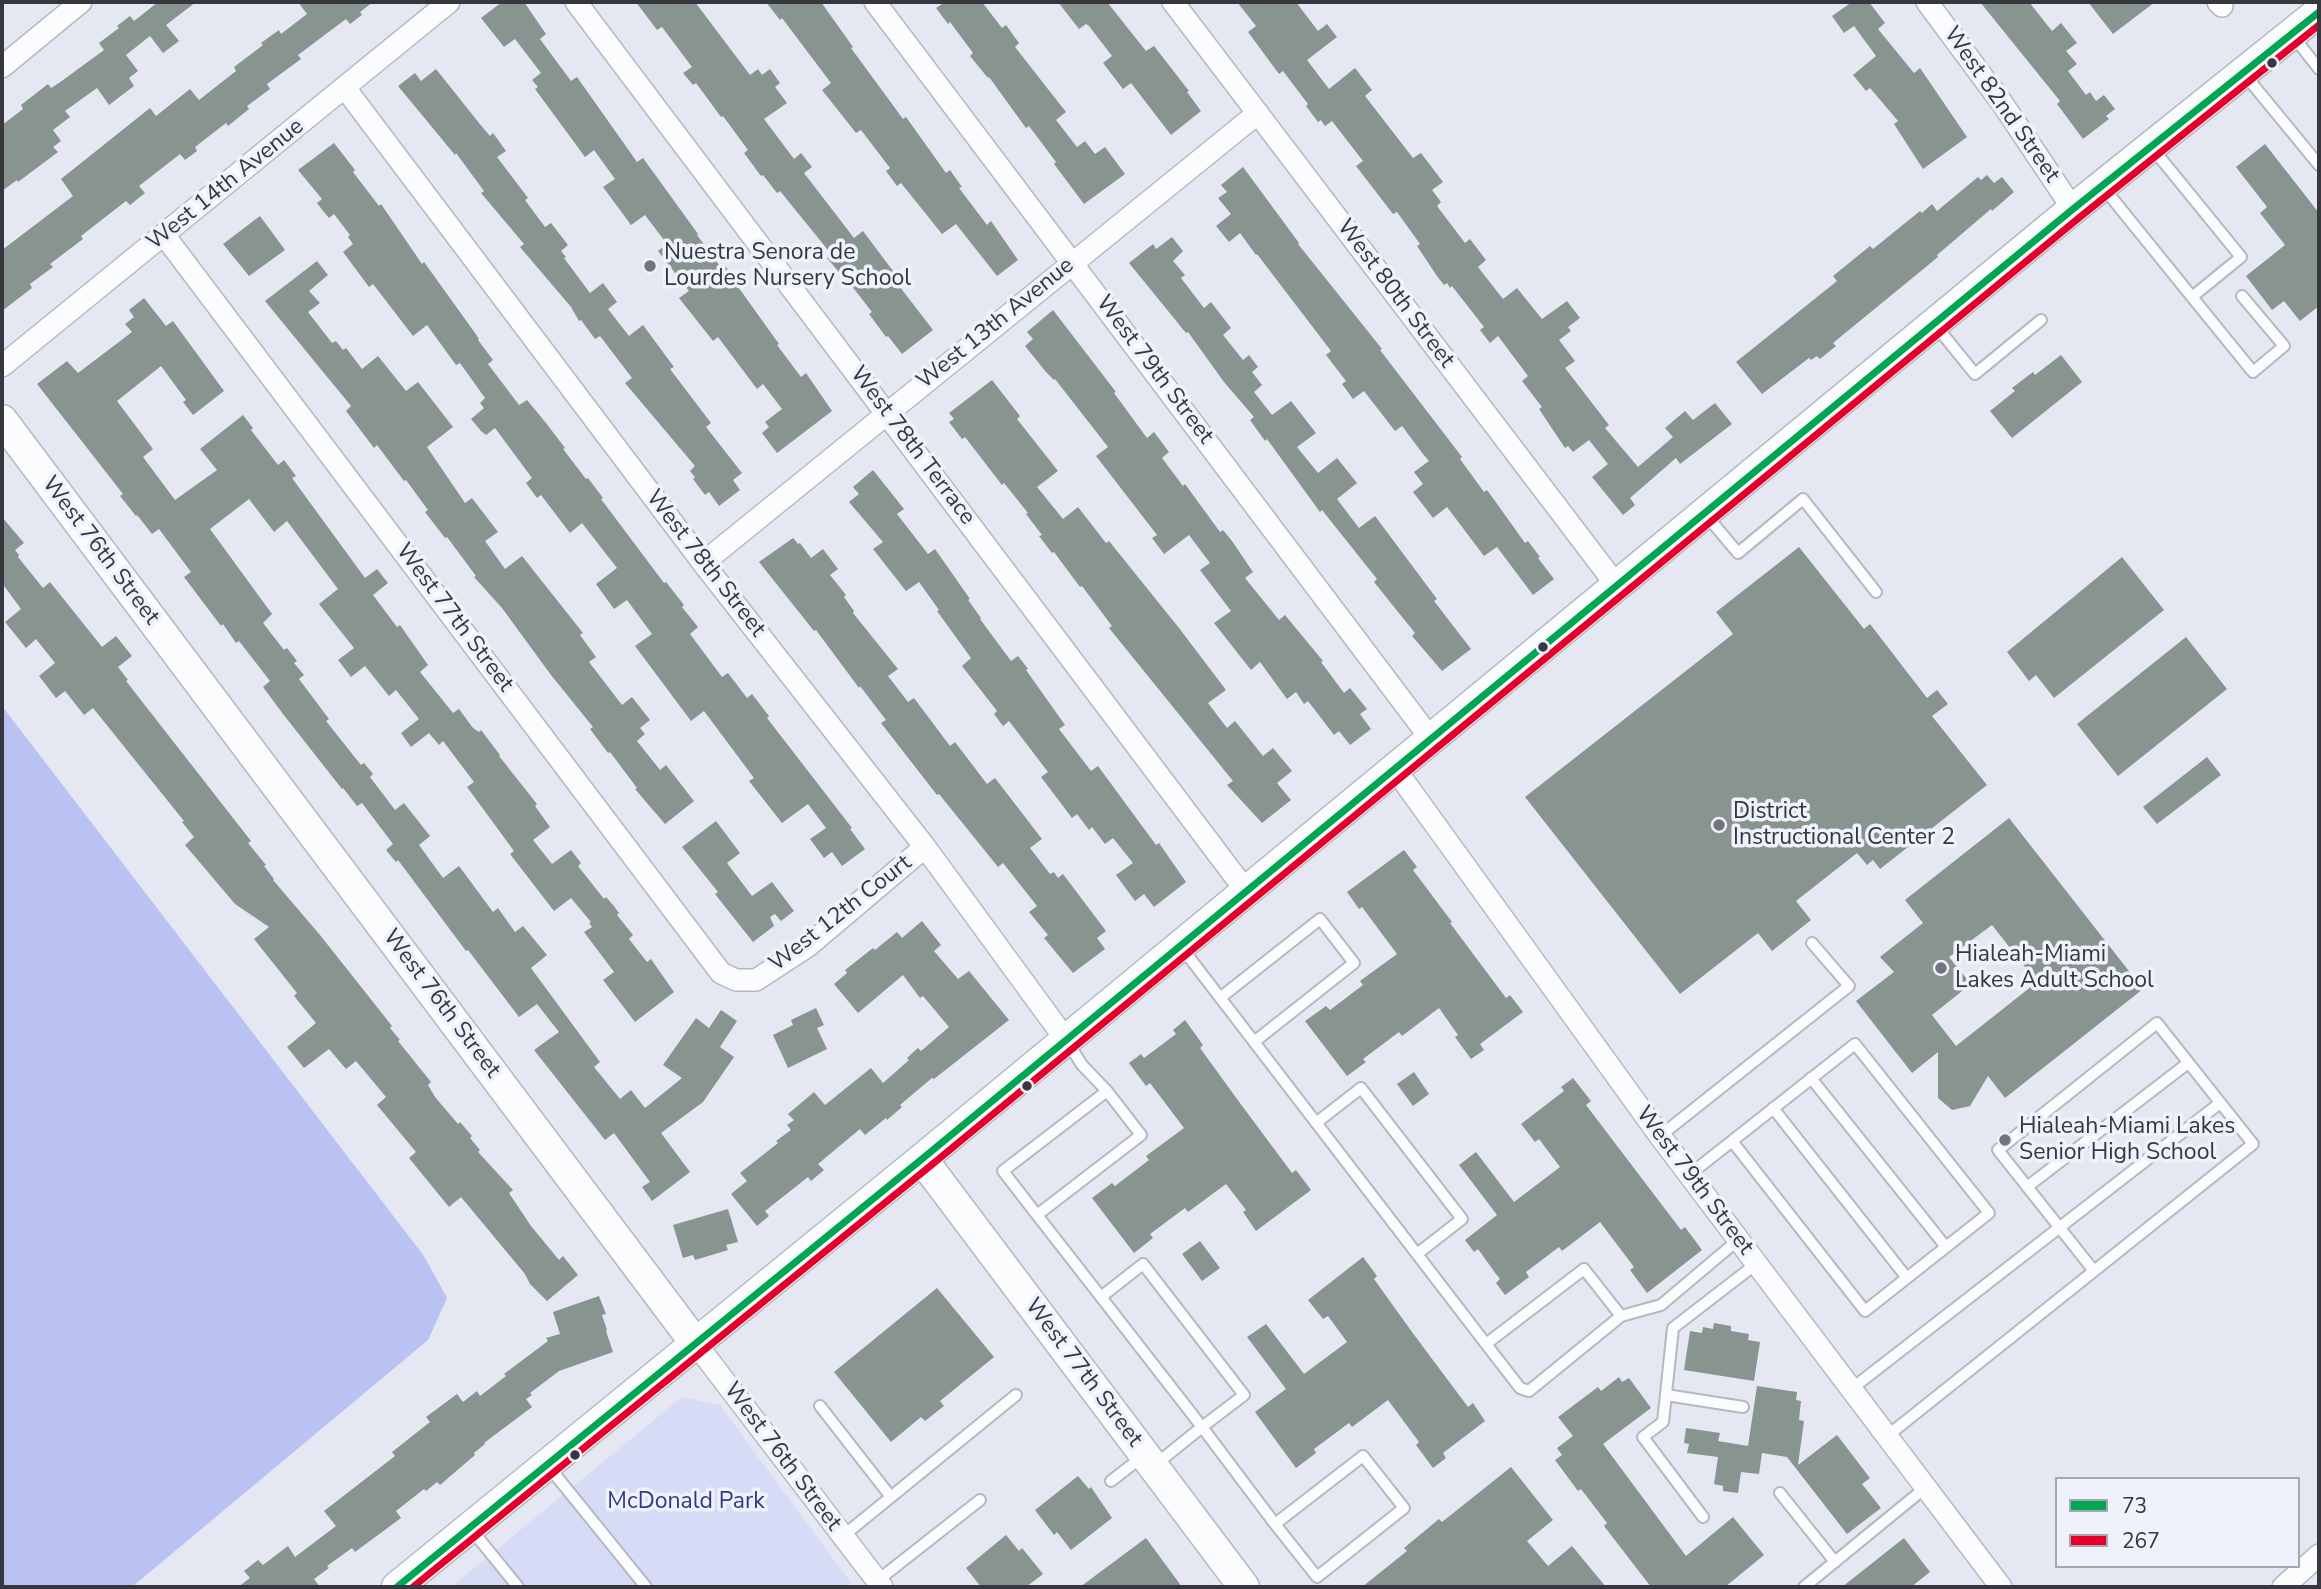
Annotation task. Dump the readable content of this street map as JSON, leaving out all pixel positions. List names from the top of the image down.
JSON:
{
  "streets": {
    "main road": ["West 76th Street", "West 77th Street"],
    "street": [
      "West 82nd Street",
      "West 14th Avenue",
      "West 80th Street",
      "West 13th Avenue",
      "West 79th Street",
      "West 78th Terrace",
      "West 78th Street",
      "West 12th Court"
    ]
  },
  "crossings": [
    ["West 14th Avenue", "West 78th Street"],
    ["West 14th Avenue", "West 77th Street"],
    ["West 80th Street", "West 13th Avenue"],
    ["West 13th Avenue", "West 79th Street"],
    ["West 13th Avenue", "West 78th Terrace"],
    ["West 13th Avenue", "West 78th Street"],
    ["West 78th Street", "West 12th Court"],
    ["West 77th Street", "West 12th Court"]
  ],
  "parks": ["McDonald Park"],
  "places": [
    "Nuestra Senora de Lourdes Nursery School",
    "District Instructional Center 2",
    "Hialeah-Miami Lakes Adult School",
    "Hialeah-Miami Lakes Senior High School"
  ],
  "lines": ["transit line 73", "transit line 267"],
  "legend": ["73", "267"]
}
